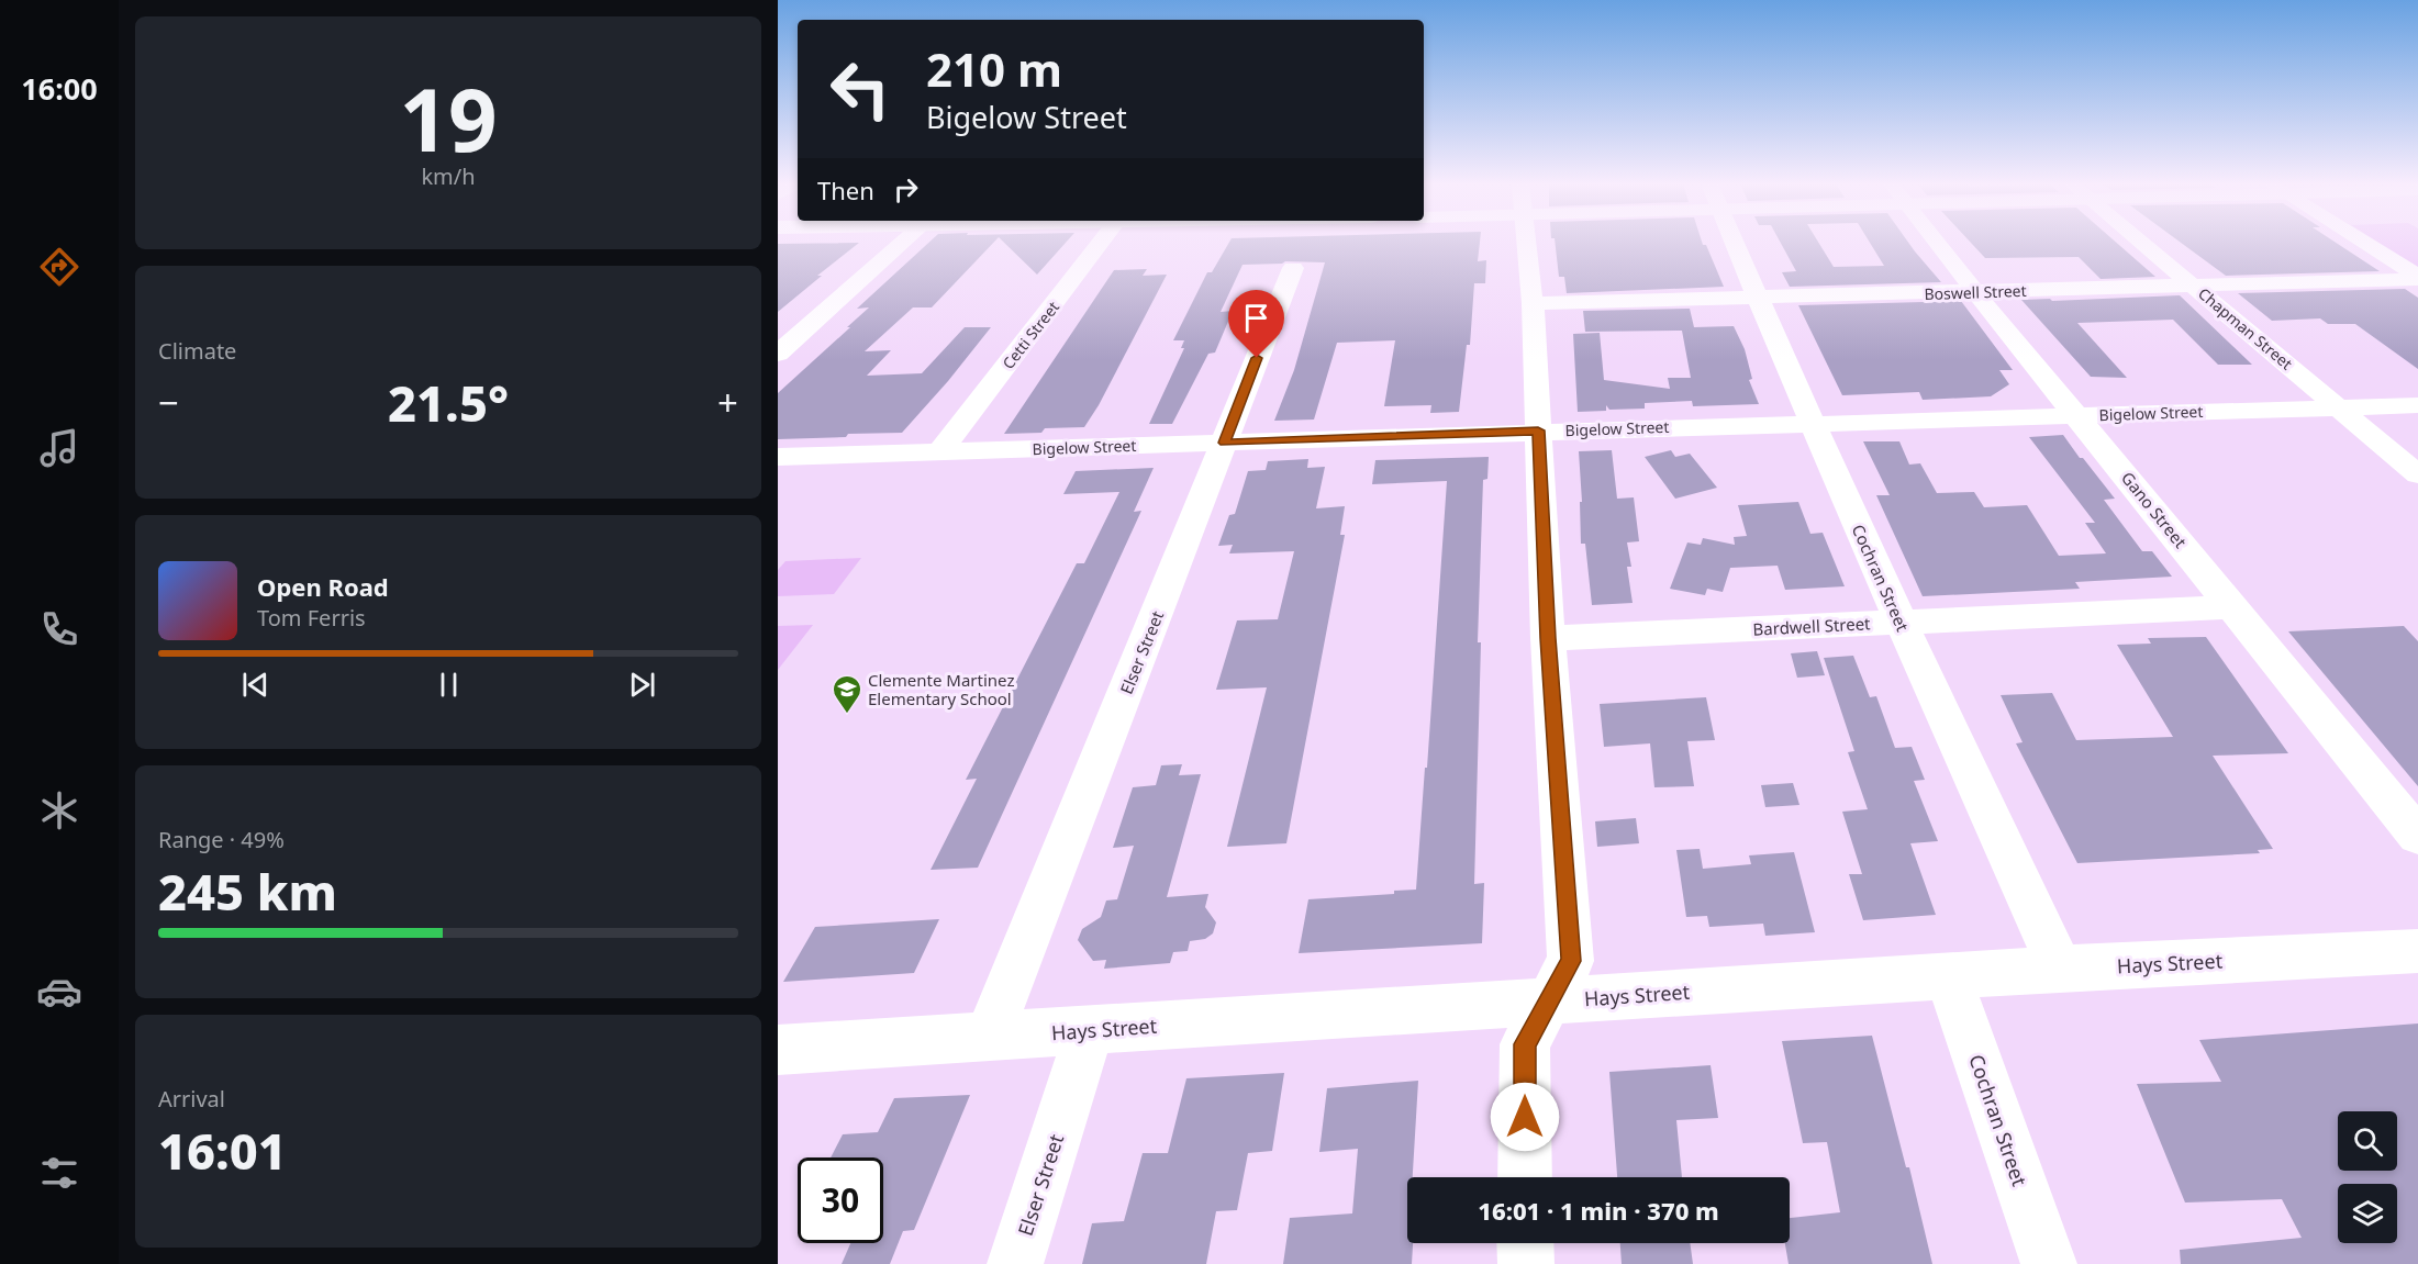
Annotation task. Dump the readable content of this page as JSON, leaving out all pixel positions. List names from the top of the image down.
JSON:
{
  "streets": {
    "street": [
      "Boswell Street",
      "Chapman Street",
      "Cetti Street",
      "Bigelow Street",
      "Gano Street",
      "Cochran Street",
      "Bardwell Street",
      "Elser Street",
      "Hays Street"
    ]
  },
  "crossings": [
    ["Boswell Street", "Chapman Street"],
    ["Boswell Street", "Gano Street"],
    ["Boswell Street", "Cochran Street"],
    ["Chapman Street", "Bigelow Street"],
    ["Cetti Street", "Bigelow Street"],
    ["Bigelow Street", "Gano Street"],
    ["Bigelow Street", "Cochran Street"],
    ["Bigelow Street", "Elser Street"],
    ["Gano Street", "Bardwell Street"],
    ["Cochran Street", "Bardwell Street"],
    ["Cochran Street", "Hays Street"],
    ["Elser Street", "Hays Street"]
  ],
  "places": {
    "school or university": ["Clemente Martinez Elementary School"]
  },
  "page": {
    "tabs": "16:00",
    "tile": [
      ["19", "km/h"],
      "Climate",
      ["Range · 49%", "245 km"],
      ["Arrival", "16:01"]
    ],
    "turn": ["210 m", "Bigelow Street"],
    "then": "Then",
    "heat": ["−", "21.5°", "+"],
    "song": ["Open Road", "Tom Ferris"],
    "limit": "30",
    "trip": "16:01 · 1 min · 370 m"
  }
}
